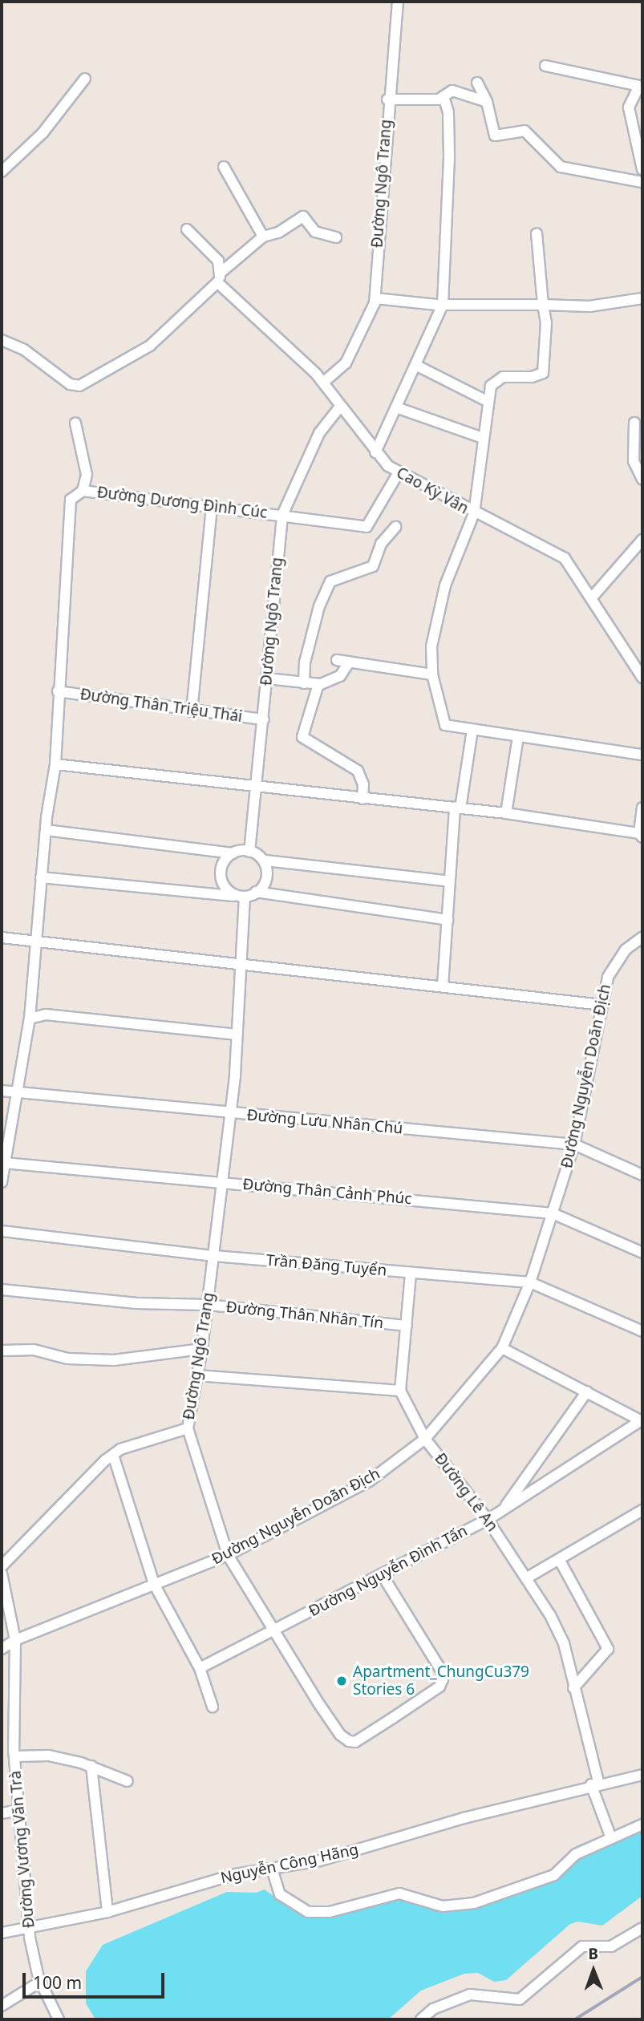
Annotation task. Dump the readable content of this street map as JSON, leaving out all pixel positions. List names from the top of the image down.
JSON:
{
  "streets": {
    "street": [
      "Đường Ngô Trang",
      "Cao Kỳ Vân",
      "Đường Dương Đình Cúc",
      "Đường Thân Triệu Thái",
      "Đường Nguyễn Doãn Địch",
      "Đường Lưu Nhân Chú",
      "Đường Thân Cảnh Phúc",
      "Trần Đăng Tuyển",
      "Đường Thân Nhân Tín",
      "Đường Lê An",
      "Đường Nguyễn Đình Tấn",
      "Đường Vương Văn Trà",
      "Nguyễn Công Hãng"
    ]
  },
  "crossings": [
    ["Đường Ngô Trang", "Cao Kỳ Vân"],
    ["Đường Ngô Trang", "Đường Dương Đình Cúc"],
    ["Đường Ngô Trang", "Đường Thân Triệu Thái"],
    ["Đường Ngô Trang", "Đường Nguyễn Doãn Địch"],
    ["Đường Ngô Trang", "Đường Lưu Nhân Chú"],
    ["Đường Ngô Trang", "Đường Thân Cảnh Phúc"],
    ["Đường Ngô Trang", "Trần Đăng Tuyển"],
    ["Đường Ngô Trang", "Đường Thân Nhân Tín"],
    ["Đường Ngô Trang", "Đường Nguyễn Đình Tấn"],
    ["Cao Kỳ Vân", "Đường Dương Đình Cúc"],
    ["Đường Nguyễn Doãn Địch", "Đường Lưu Nhân Chú"],
    ["Đường Nguyễn Doãn Địch", "Đường Thân Cảnh Phúc"],
    ["Đường Nguyễn Doãn Địch", "Trần Đăng Tuyển"],
    ["Đường Nguyễn Doãn Địch", "Đường Lê An"],
    ["Đường Nguyễn Doãn Địch", "Đường Vương Văn Trà"],
    ["Đường Lê An", "Đường Nguyễn Đình Tấn"],
    ["Đường Lê An", "Nguyễn Công Hãng"],
    ["Đường Vương Văn Trà", "Nguyễn Công Hãng"]
  ],
  "places": ["Apartment_ChungCu379 Stories 6"],
  "scale_bar": "100 m",
  "north": "top"
}
